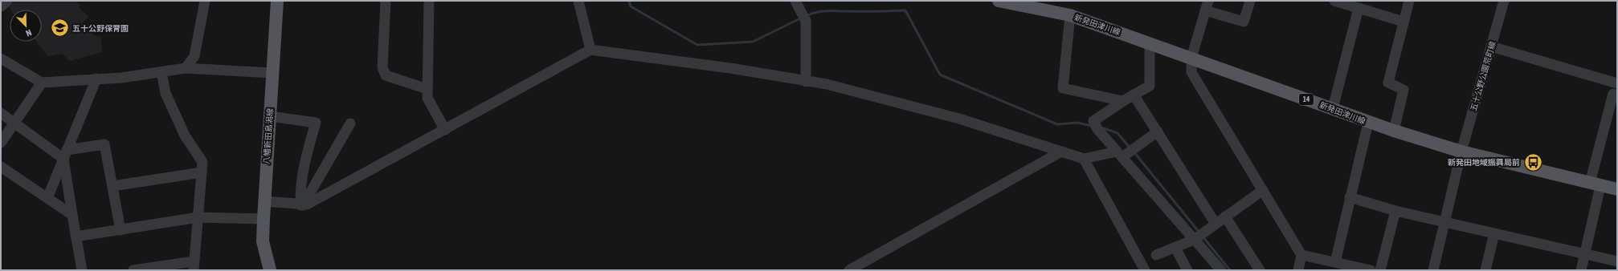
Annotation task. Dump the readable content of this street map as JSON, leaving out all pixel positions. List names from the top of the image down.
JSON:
{
  "streets": {
    "main road": ["新発田津川線", "14", "八幡新田島潟線"],
    "street": ["五十公野公園荒町線"]
  },
  "crossings": [
    ["新発田津川線", "五十公野公園荒町線"]
  ],
  "places": {
    "school or university": ["五十公野保育園"],
    "bus stop": ["新発田地域振興局前"]
  },
  "north": "bottom right"
}
